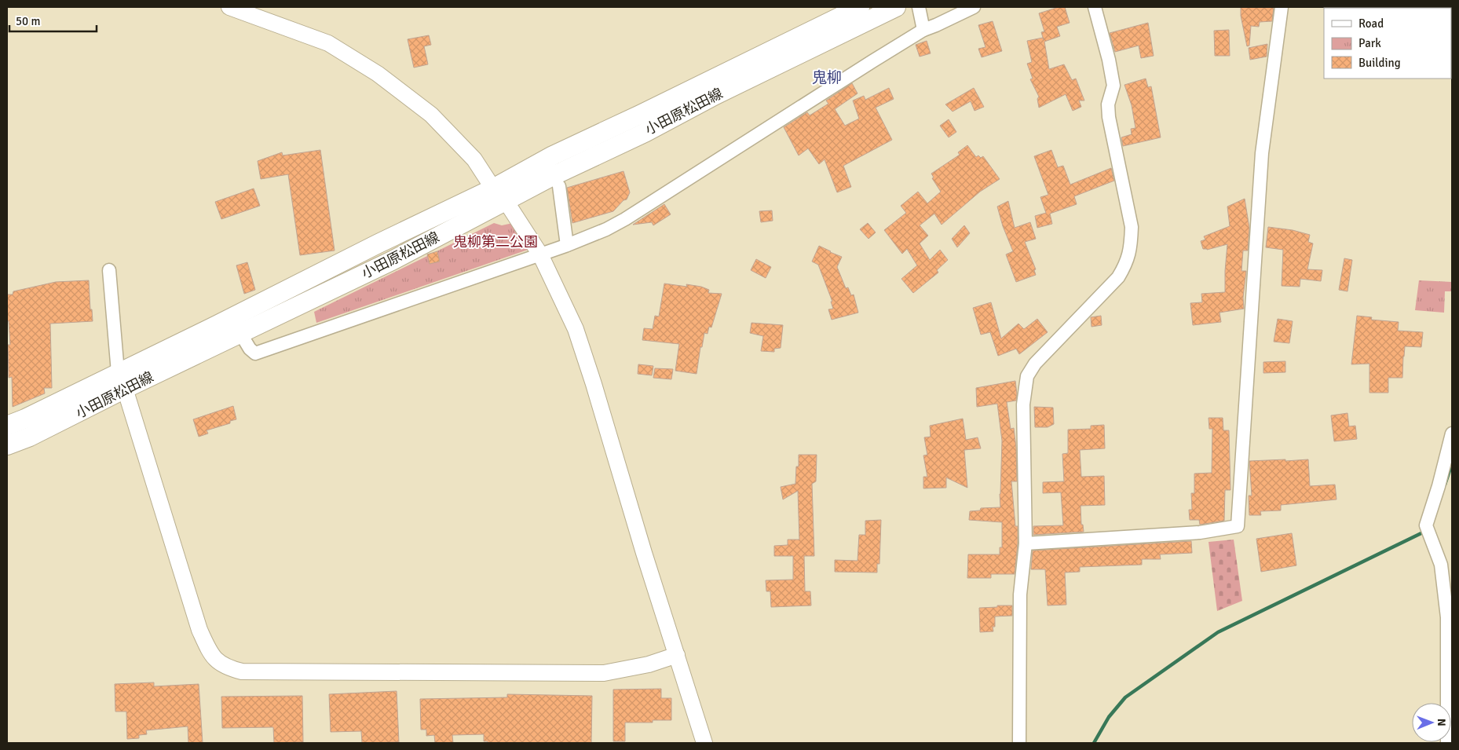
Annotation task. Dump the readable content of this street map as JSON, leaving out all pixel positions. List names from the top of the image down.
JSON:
{
  "streets": {
    "main road": ["小田原松田線"]
  },
  "districts": ["鬼柳"],
  "parks": ["鬼柳第二公園"],
  "legend": ["Road", "Park", "Building"],
  "scale_bar": "50 m",
  "north": "right"
}
